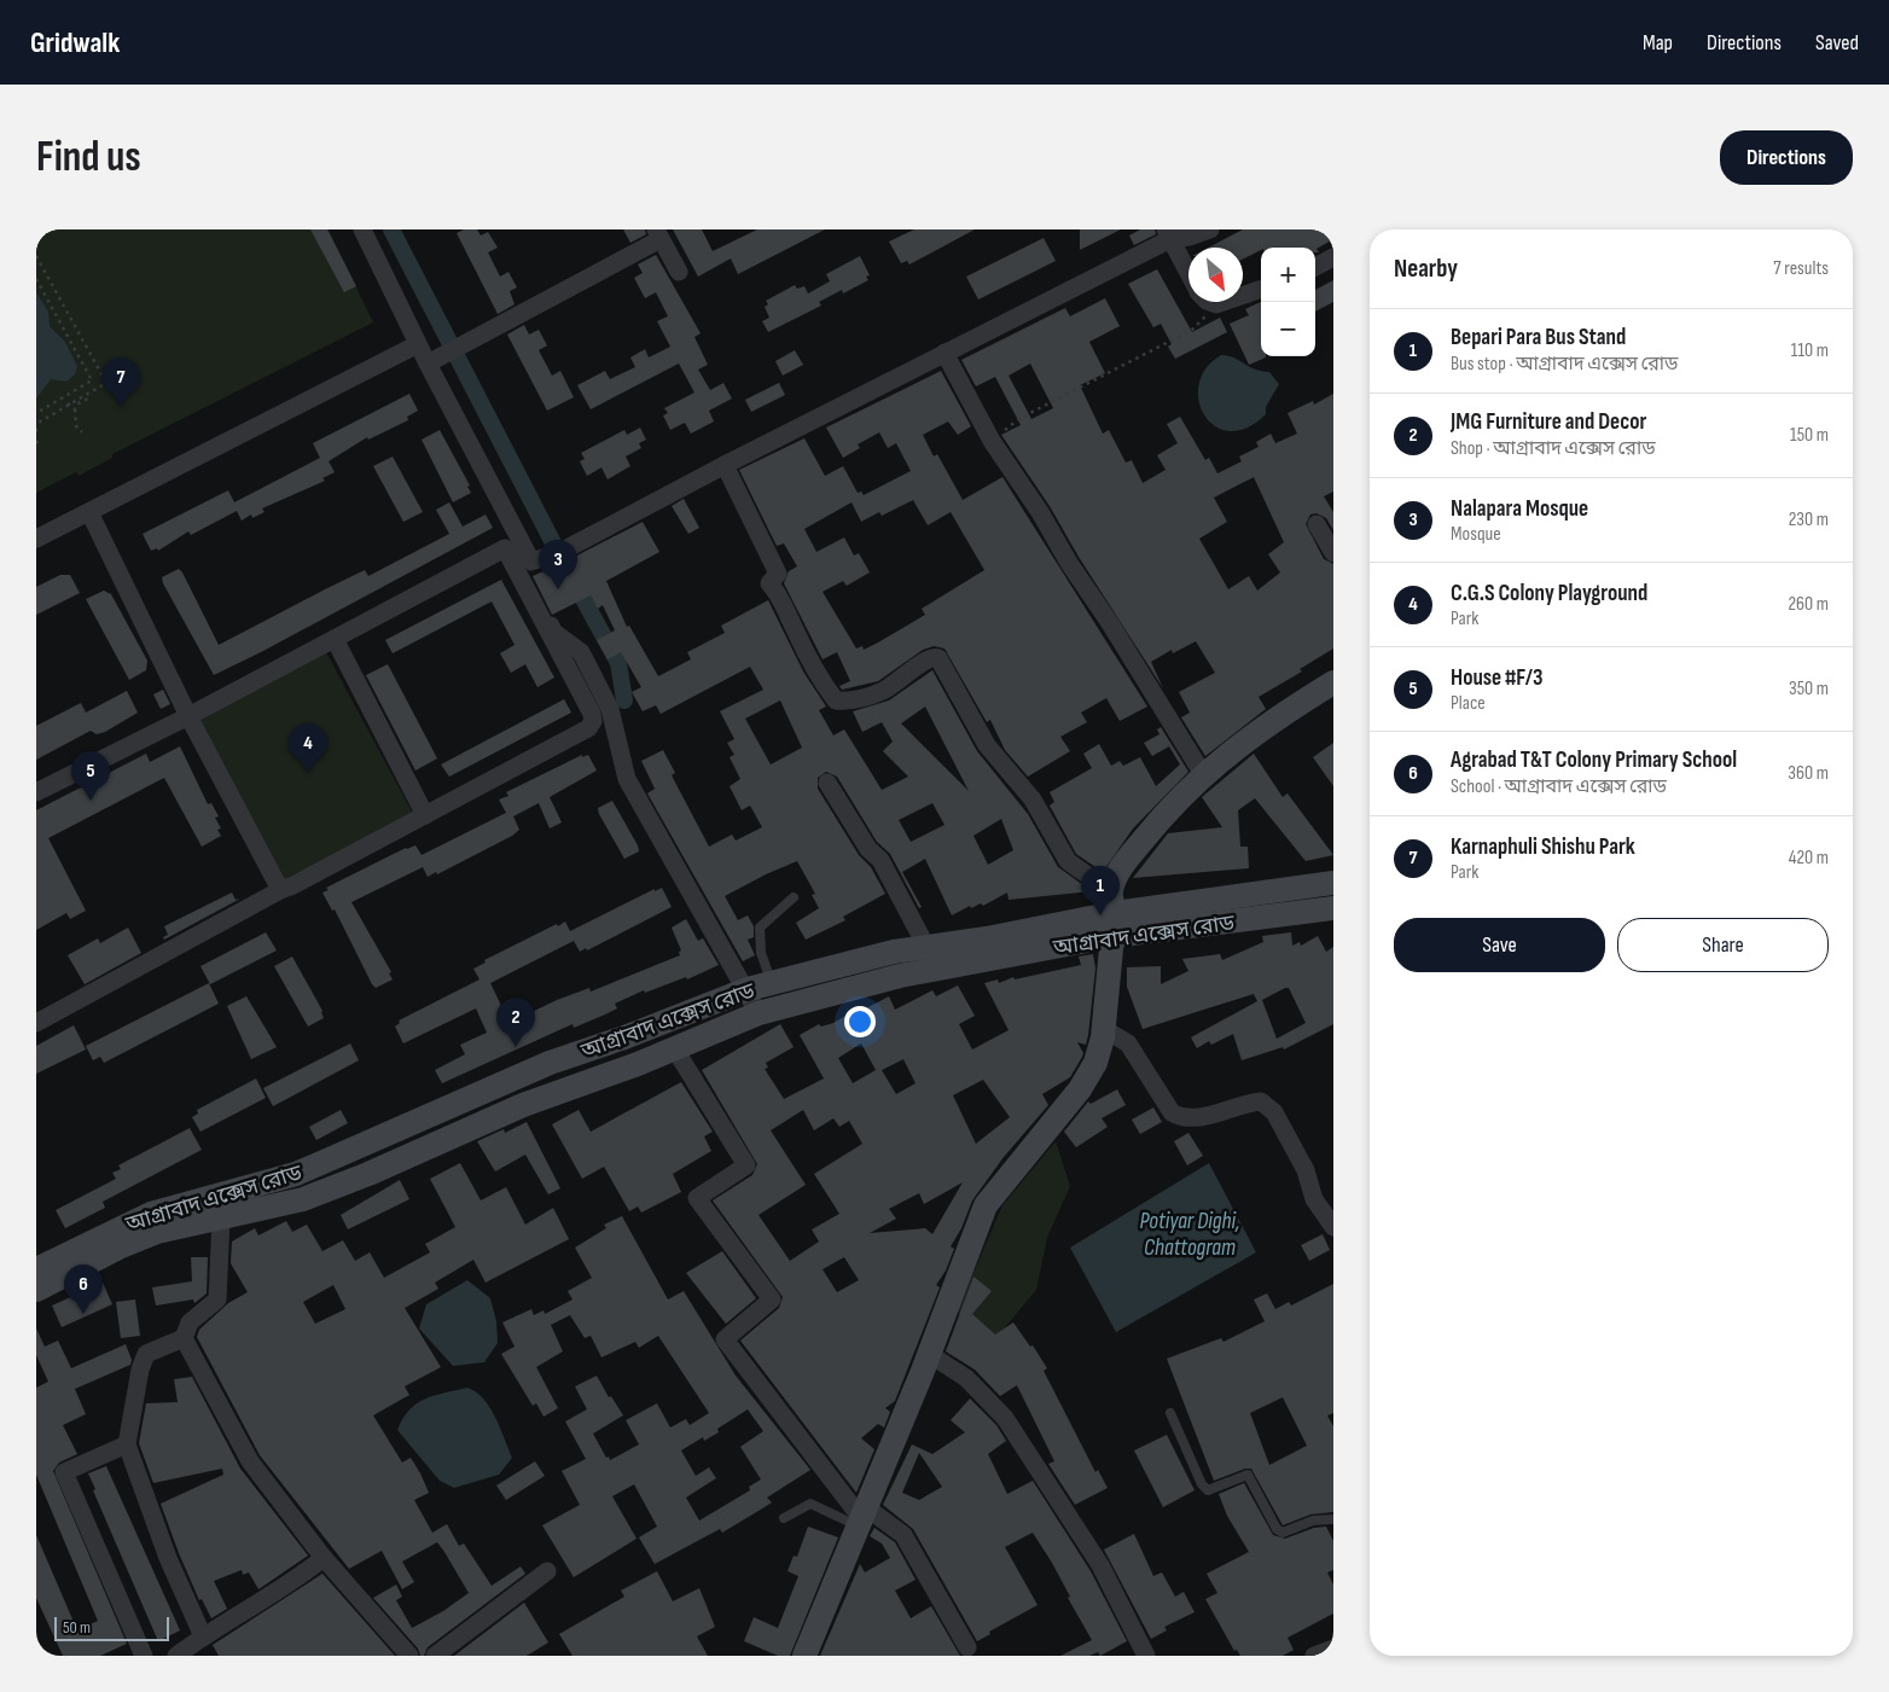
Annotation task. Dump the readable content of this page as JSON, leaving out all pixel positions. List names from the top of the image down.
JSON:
{
  "streets": {
    "main road": ["আগ্রাবাদ এক্সেস রোড"]
  },
  "water": ["Potiyar Dighi, Chattogram"],
  "scale_bar": "50 m",
  "north": "bottom right",
  "page": {
    "header": "Gridwalk",
    "nav": ["Map", "Directions", "Saved"],
    "buttons": [
      "Directions",
      ["Save", "Share"]
    ],
    "title": "Find us",
    "heading": ["Nearby", "7 results"],
    "map_buttons": ["+", "−"],
    "list": [
      {
        "mark": "1",
        "name": "Bepari Para Bus Stand",
        "note": "Bus stop · আগ্রাবাদ এক্সেস রোড",
        "value": "110 m"
      },
      {
        "mark": "2",
        "name": "JMG Furniture and Decor",
        "note": "Shop · আগ্রাবাদ এক্সেস রোড",
        "value": "150 m"
      },
      {
        "mark": "3",
        "name": "Nalapara Mosque",
        "note": "Mosque",
        "value": "230 m"
      },
      {
        "mark": "4",
        "name": "C.G.S Colony Playground",
        "note": "Park",
        "value": "260 m"
      },
      {
        "mark": "5",
        "name": "House #F/3",
        "note": "Place",
        "value": "350 m"
      },
      {
        "mark": "6",
        "name": "Agrabad T&T Colony Primary School",
        "note": "School · আগ্রাবাদ এক্সেস রোড",
        "value": "360 m"
      },
      {
        "mark": "7",
        "name": "Karnaphuli Shishu Park",
        "note": "Park",
        "value": "420 m"
      }
    ],
    "pins": [
      "7",
      "3",
      "4",
      "5",
      "1",
      "2",
      "6"
    ],
    "scale": "50 m"
  }
}
